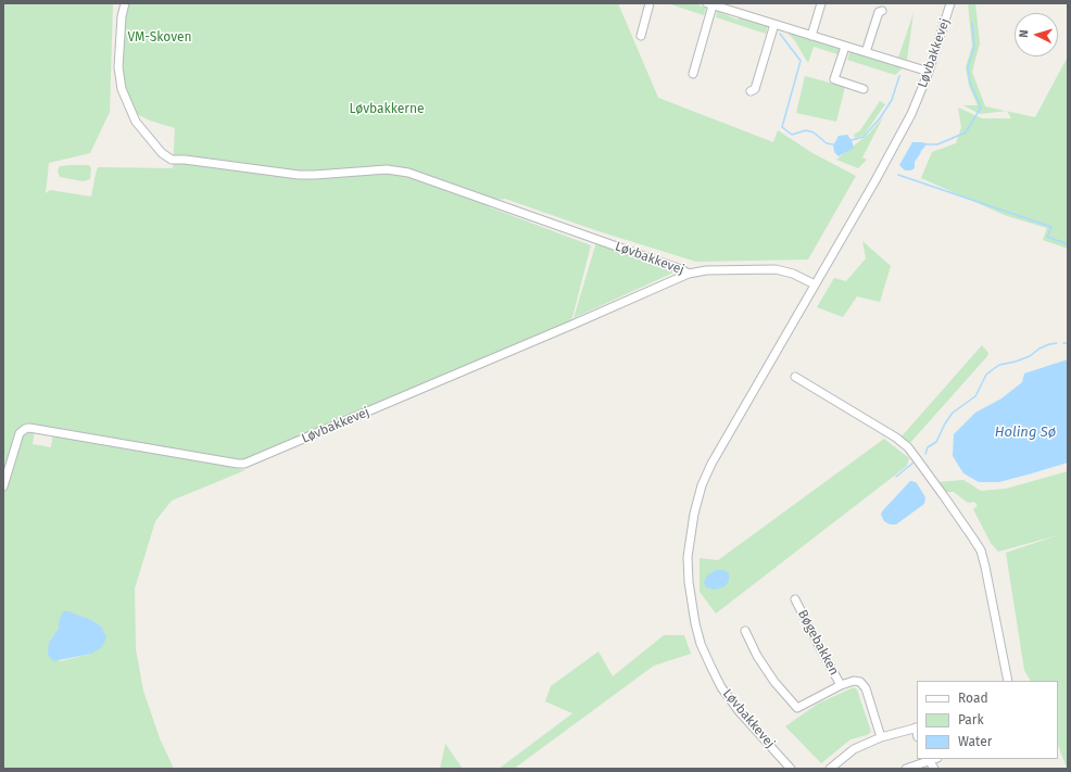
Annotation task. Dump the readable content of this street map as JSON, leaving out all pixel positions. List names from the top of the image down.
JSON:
{
  "streets": {
    "street": ["Løvbakkevej", "Bøgebakken"]
  },
  "water": ["Holing Sø"],
  "parks": ["VM-Skoven", "Løvbakkerne"],
  "legend": ["Road", "Park", "Water"],
  "north": "left"
}
